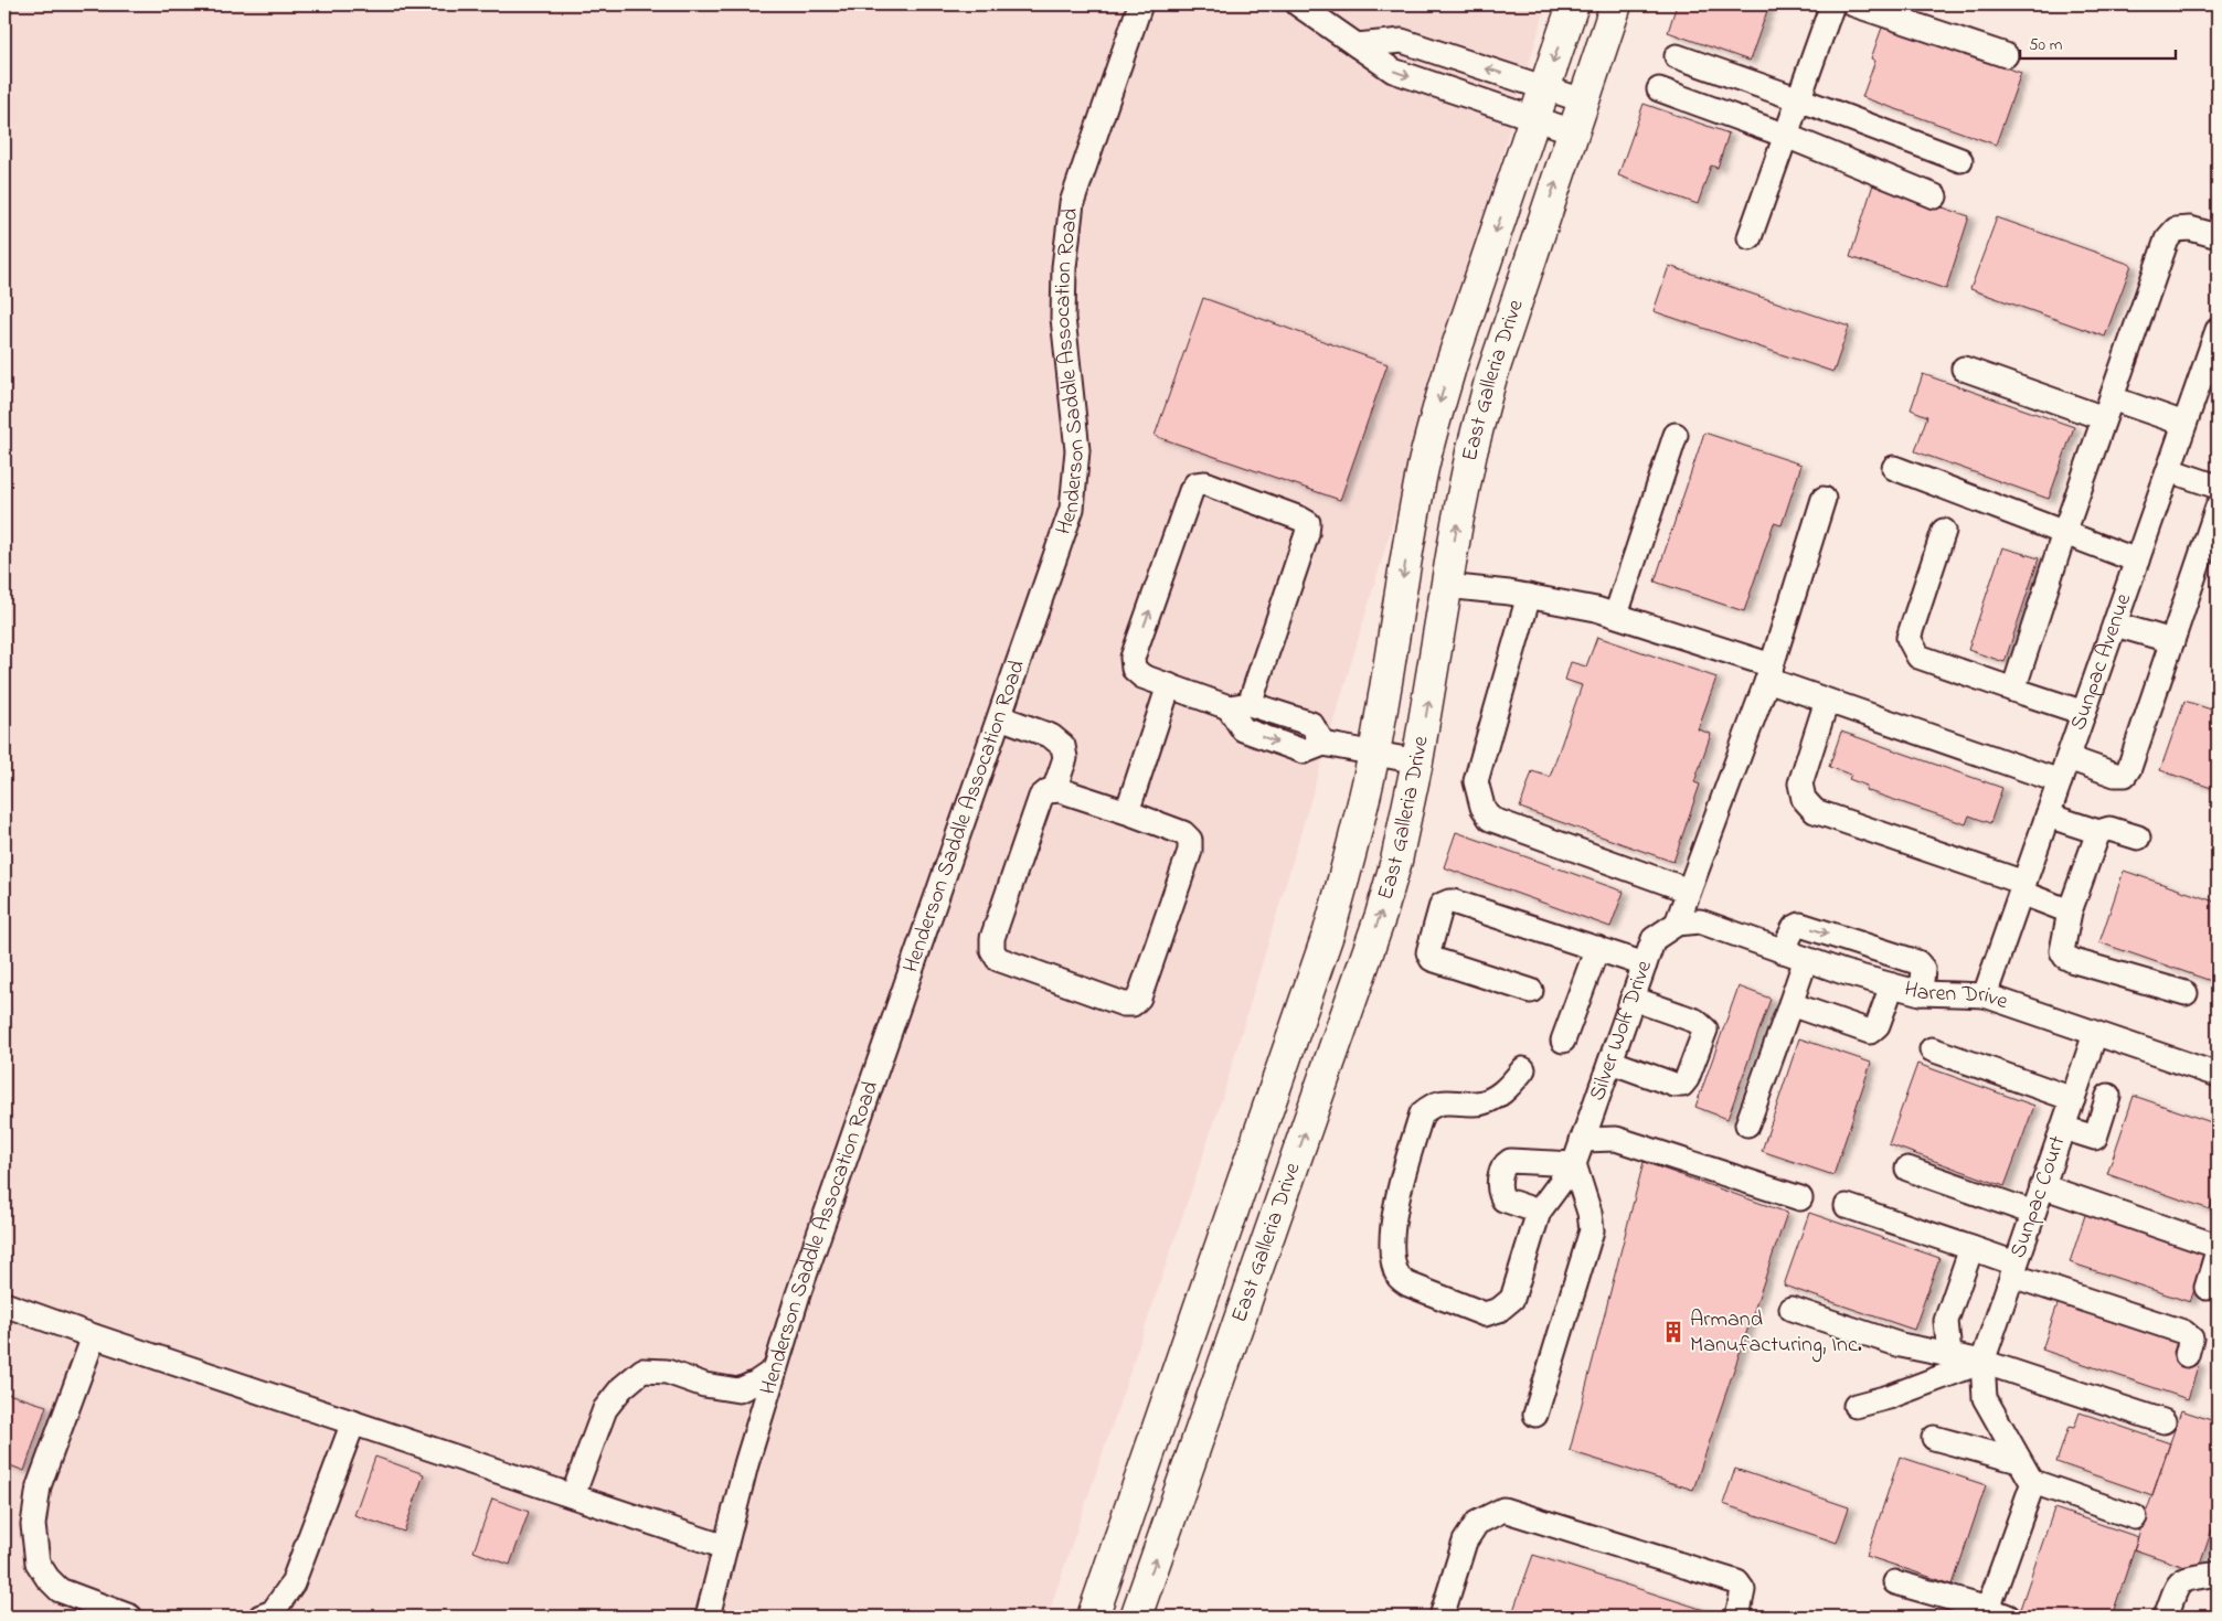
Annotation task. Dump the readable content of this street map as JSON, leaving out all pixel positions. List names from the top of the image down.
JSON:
{
  "streets": {
    "main road": ["East Galleria Drive"],
    "street": [
      "Henderson Saddle Assocation Road",
      "Sunpac Avenue",
      "Haren Drive",
      "Silver Wolf Drive",
      "Sunpac Court"
    ]
  },
  "crossings": [
    ["Sunpac Avenue", "Haren Drive"],
    ["Haren Drive", "Silver Wolf Drive"],
    ["Haren Drive", "Sunpac Court"]
  ],
  "places": {
    "building": ["Armand Manufacturing, Inc."]
  },
  "scale_bar": "50 m"
}
